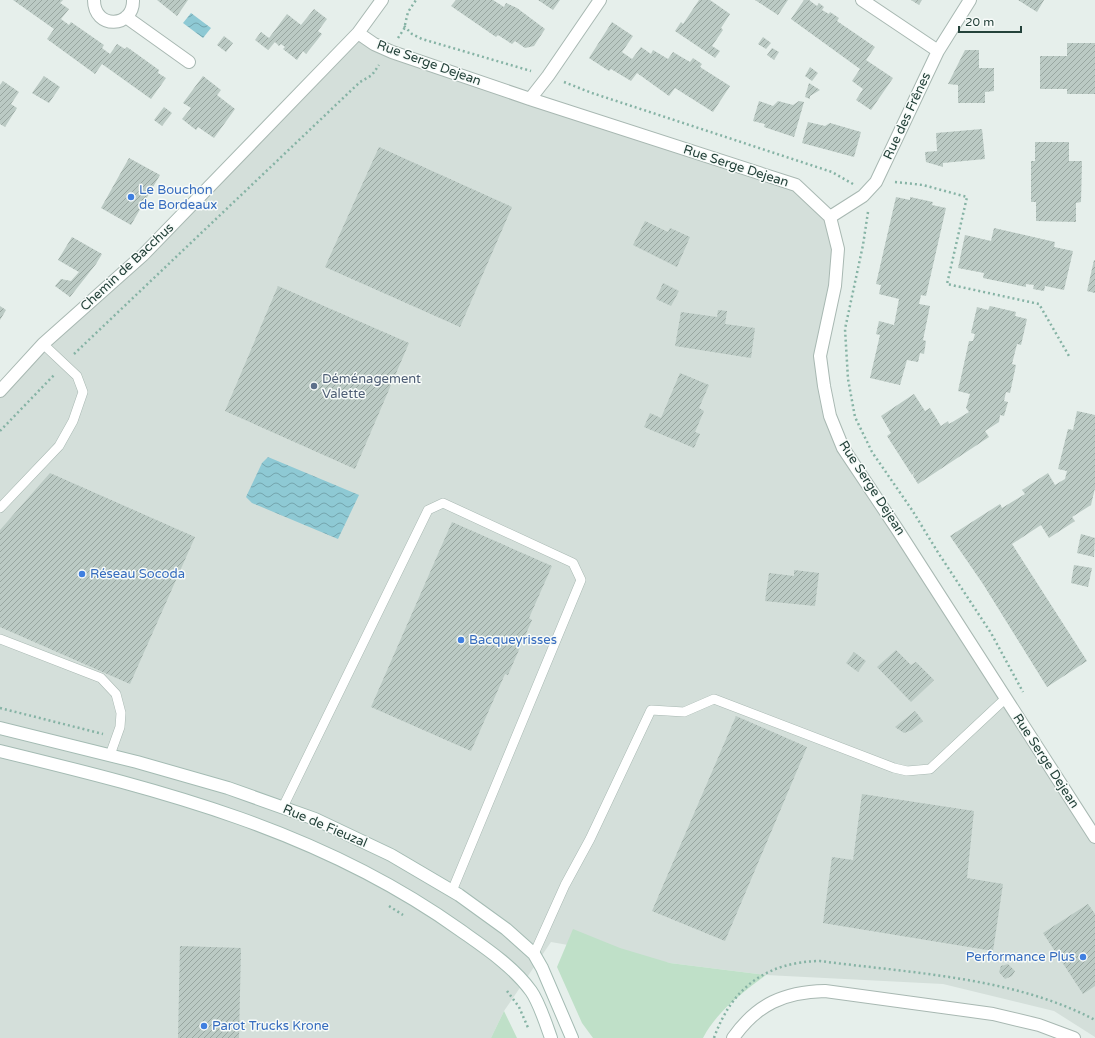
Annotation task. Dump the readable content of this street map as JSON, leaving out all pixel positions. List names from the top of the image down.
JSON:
{
  "streets": {
    "street": [
      "Rue Serge Dejean",
      "Rue des Frênes",
      "Chemin de Bacchus",
      "Rue de Fieuzal"
    ]
  },
  "crossings": [
    ["Rue Serge Dejean", "Rue des Frênes"],
    ["Rue Serge Dejean", "Chemin de Bacchus"]
  ],
  "places": [
    "Le Bouchon de Bordeaux",
    "Déménagement Valette",
    "Réseau Socoda",
    "Bacqueyrisses",
    "Performance Plus",
    "Parot Trucks Krone"
  ],
  "scale_bar": "20 m"
}
